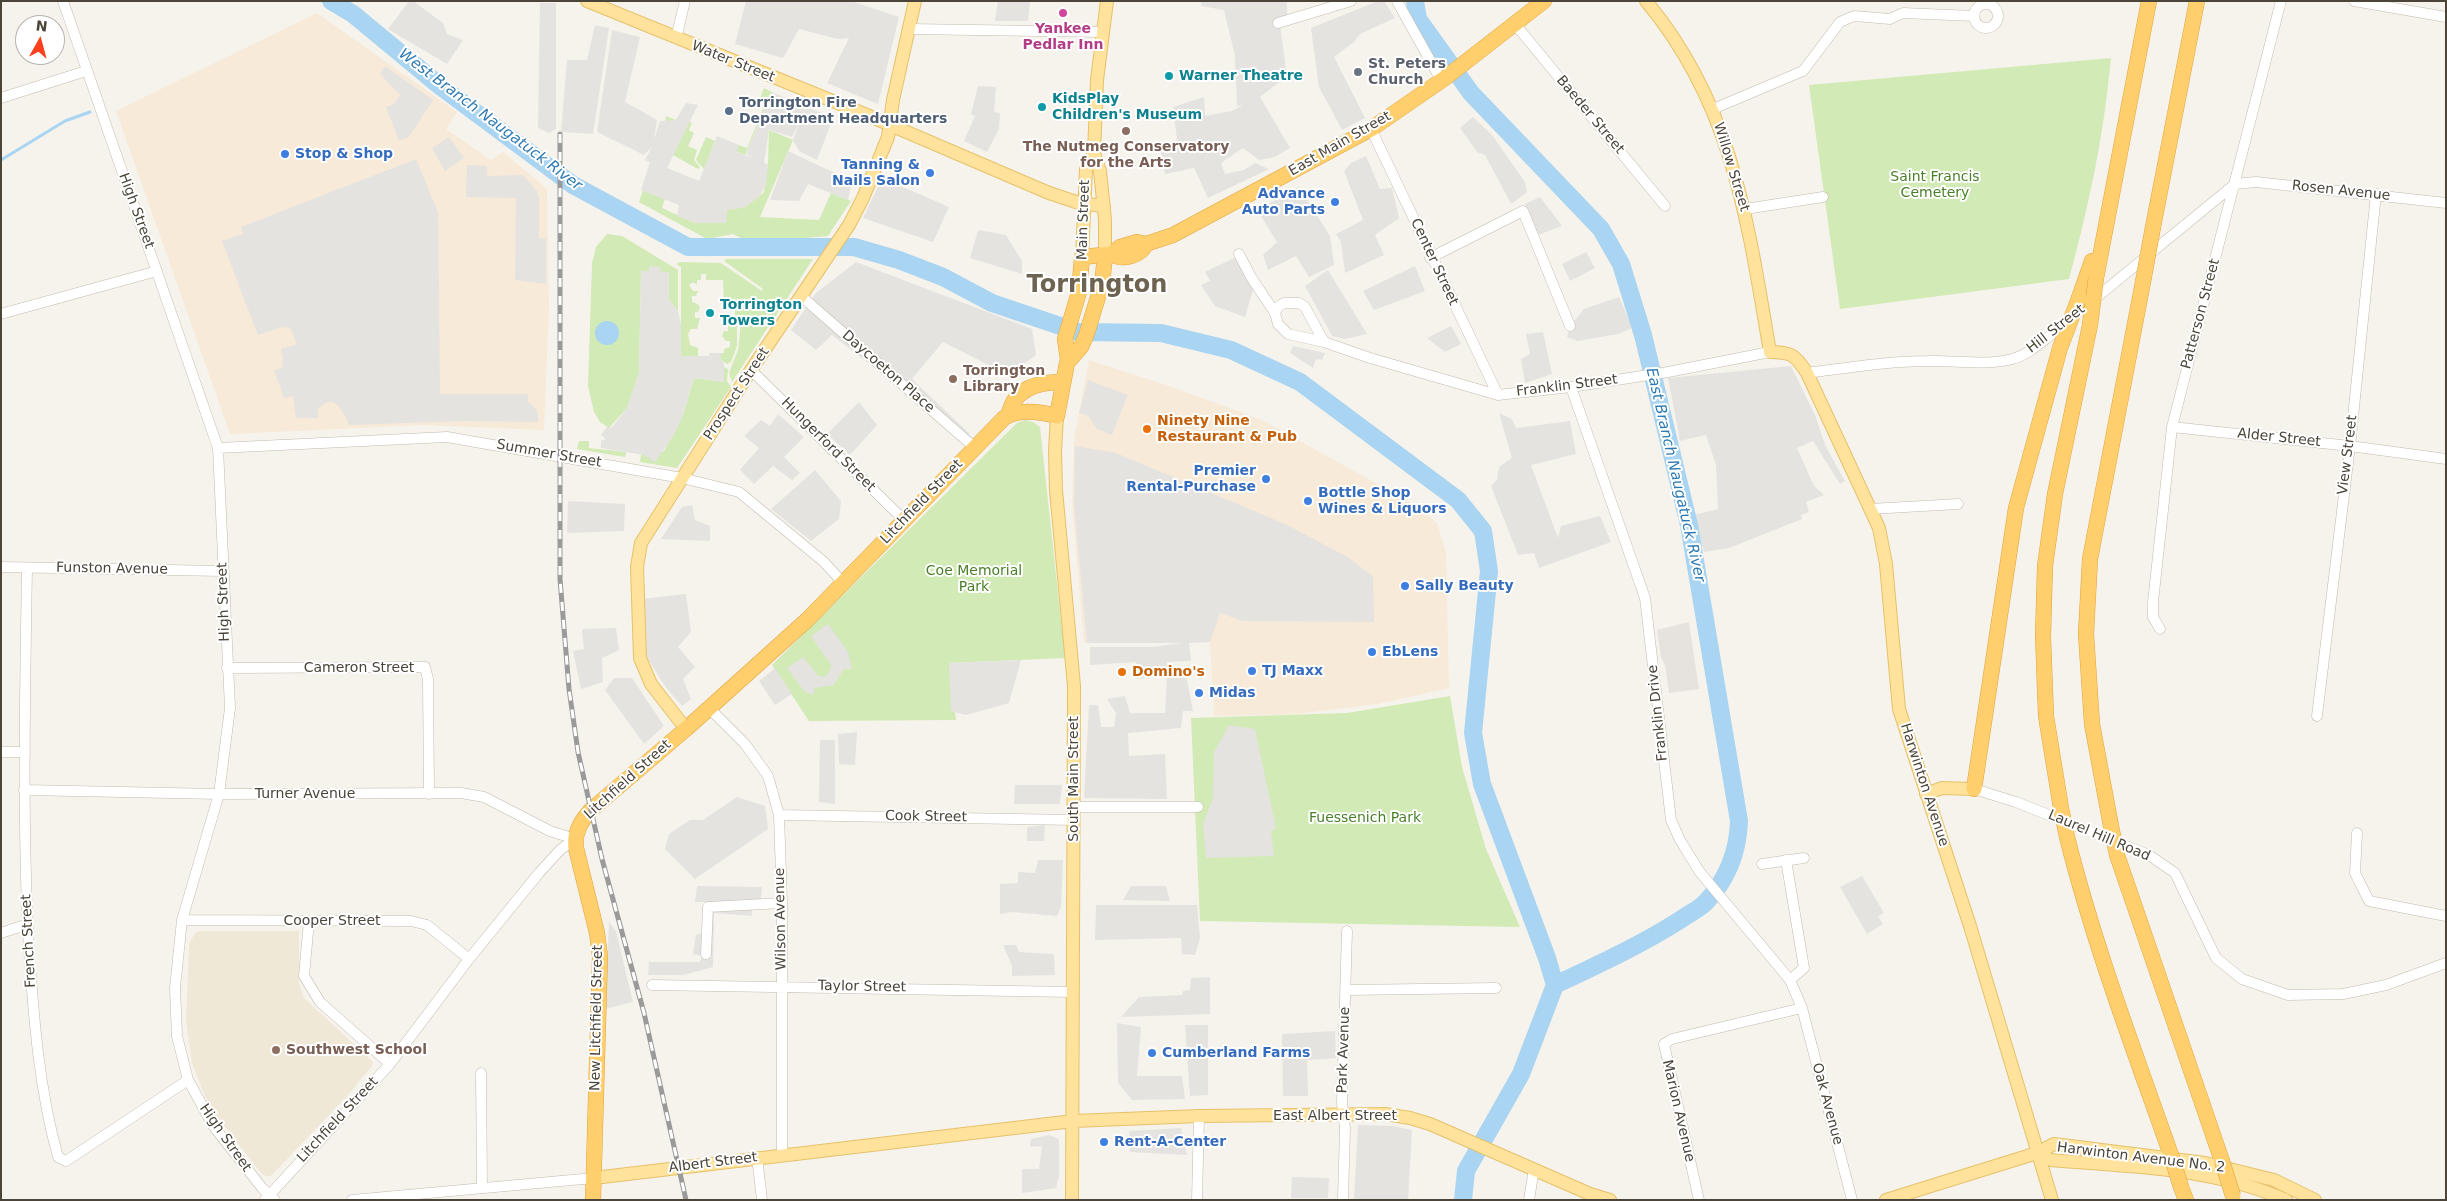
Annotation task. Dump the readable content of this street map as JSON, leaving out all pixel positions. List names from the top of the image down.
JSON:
{
  "streets": {
    "highway": [
      "East Main Street",
      "Main Street",
      "Litchfield Street",
      "South Main Street",
      "New Litchfield Street"
    ],
    "main road": [
      "Water Street",
      "Willow Street",
      "Franklin Street",
      "Prospect Street",
      "Harwinton Avenue",
      "Laurel Hill Road",
      "East Albert Street",
      "Harwinton Avenue No. 2",
      "Albert Street"
    ],
    "street": [
      "Baeder Street",
      "Rosen Avenue",
      "High Street",
      "Center Street",
      "Patterson Street",
      "Hill Street",
      "Daycoeton Place",
      "Alder Street",
      "Hungerford Street",
      "Summer Street",
      "View Street",
      "Funston Avenue",
      "Cameron Street",
      "Franklin Drive",
      "Turner Avenue",
      "Cook Street",
      "Wilson Avenue",
      "Cooper Street",
      "French Street",
      "Taylor Street",
      "Park Avenue",
      "Oak Avenue",
      "Marion Avenue"
    ]
  },
  "crossings": [
    ["Water Street", "Main Street"],
    ["Water Street", "Prospect Street"],
    ["Baeder Street", "East Main Street"],
    ["East Main Street", "Main Street"],
    ["East Main Street", "Center Street"],
    ["Willow Street", "Franklin Street"],
    ["Rosen Avenue", "Patterson Street"],
    ["Rosen Avenue", "Hill Street"],
    ["Rosen Avenue", "View Street"],
    ["High Street", "Summer Street"],
    ["High Street", "Litchfield Street"],
    ["High Street", "Funston Avenue"],
    ["High Street", "Cameron Street"],
    ["High Street", "Turner Avenue"],
    ["High Street", "Cooper Street"],
    ["High Street", "French Street"],
    ["Main Street", "South Main Street"],
    ["Center Street", "Franklin Street"],
    ["Patterson Street", "Hill Street"],
    ["Patterson Street", "Alder Street"],
    ["Hill Street", "Franklin Street"],
    ["Hill Street", "Harwinton Avenue"],
    ["Daycoeton Place", "Prospect Street"],
    ["Daycoeton Place", "Litchfield Street"],
    ["Franklin Street", "Franklin Drive"],
    ["Franklin Street", "Harwinton Avenue"],
    ["Prospect Street", "Hungerford Street"],
    ["Prospect Street", "Summer Street"],
    ["Prospect Street", "Litchfield Street"],
    ["Alder Street", "View Street"],
    ["Hungerford Street", "Litchfield Street"],
    ["Summer Street", "Litchfield Street"],
    ["Litchfield Street", "South Main Street"],
    ["Litchfield Street", "Turner Avenue"],
    ["Litchfield Street", "Wilson Avenue"],
    ["Litchfield Street", "Cooper Street"],
    ["Litchfield Street", "New Litchfield Street"],
    ["Funston Avenue", "French Street"],
    ["Cameron Street", "Turner Avenue"],
    ["Franklin Drive", "Oak Avenue"],
    ["Franklin Drive", "Marion Avenue"],
    ["South Main Street", "Cook Street"],
    ["South Main Street", "Taylor Street"],
    ["South Main Street", "East Albert Street"],
    ["South Main Street", "Albert Street"],
    ["Harwinton Avenue", "Laurel Hill Road"],
    ["Harwinton Avenue", "Harwinton Avenue No. 2"],
    ["Turner Avenue", "French Street"],
    ["Turner Avenue", "New Litchfield Street"],
    ["Cook Street", "Wilson Avenue"],
    ["Wilson Avenue", "Taylor Street"],
    ["Wilson Avenue", "Albert Street"],
    ["New Litchfield Street", "Albert Street"],
    ["Park Avenue", "East Albert Street"],
    ["Oak Avenue", "Marion Avenue"],
    ["East Albert Street", "Albert Street"]
  ],
  "districts": ["Torrington"],
  "water": ["West Branch Naugatuck River", "East Branch Naugatuck River"],
  "parks": ["Saint Francis Cemetery", "Coe Memorial Park", "Fuessenich Park"],
  "places": [
    "Yankee Pedlar Inn",
    "St. Peters Church",
    "Warner Theatre",
    "KidsPlay Children's Museum",
    "Torrington Fire Department Headquarters",
    "The Nutmeg Conservatory for the Arts",
    "Stop & Shop",
    "Tanning & Nails Salon",
    "Advance Auto Parts",
    "Torrington Towers",
    "Torrington Library",
    "Ninety Nine Restaurant & Pub",
    "Premier Rental-Purchase",
    "Bottle Shop Wines & Liquors",
    "Sally Beauty",
    "EbLens",
    "TJ Maxx",
    "Domino's",
    "Midas",
    "Southwest School",
    "Cumberland Farms",
    "Rent-A-Center"
  ],
  "north": "top"
}
